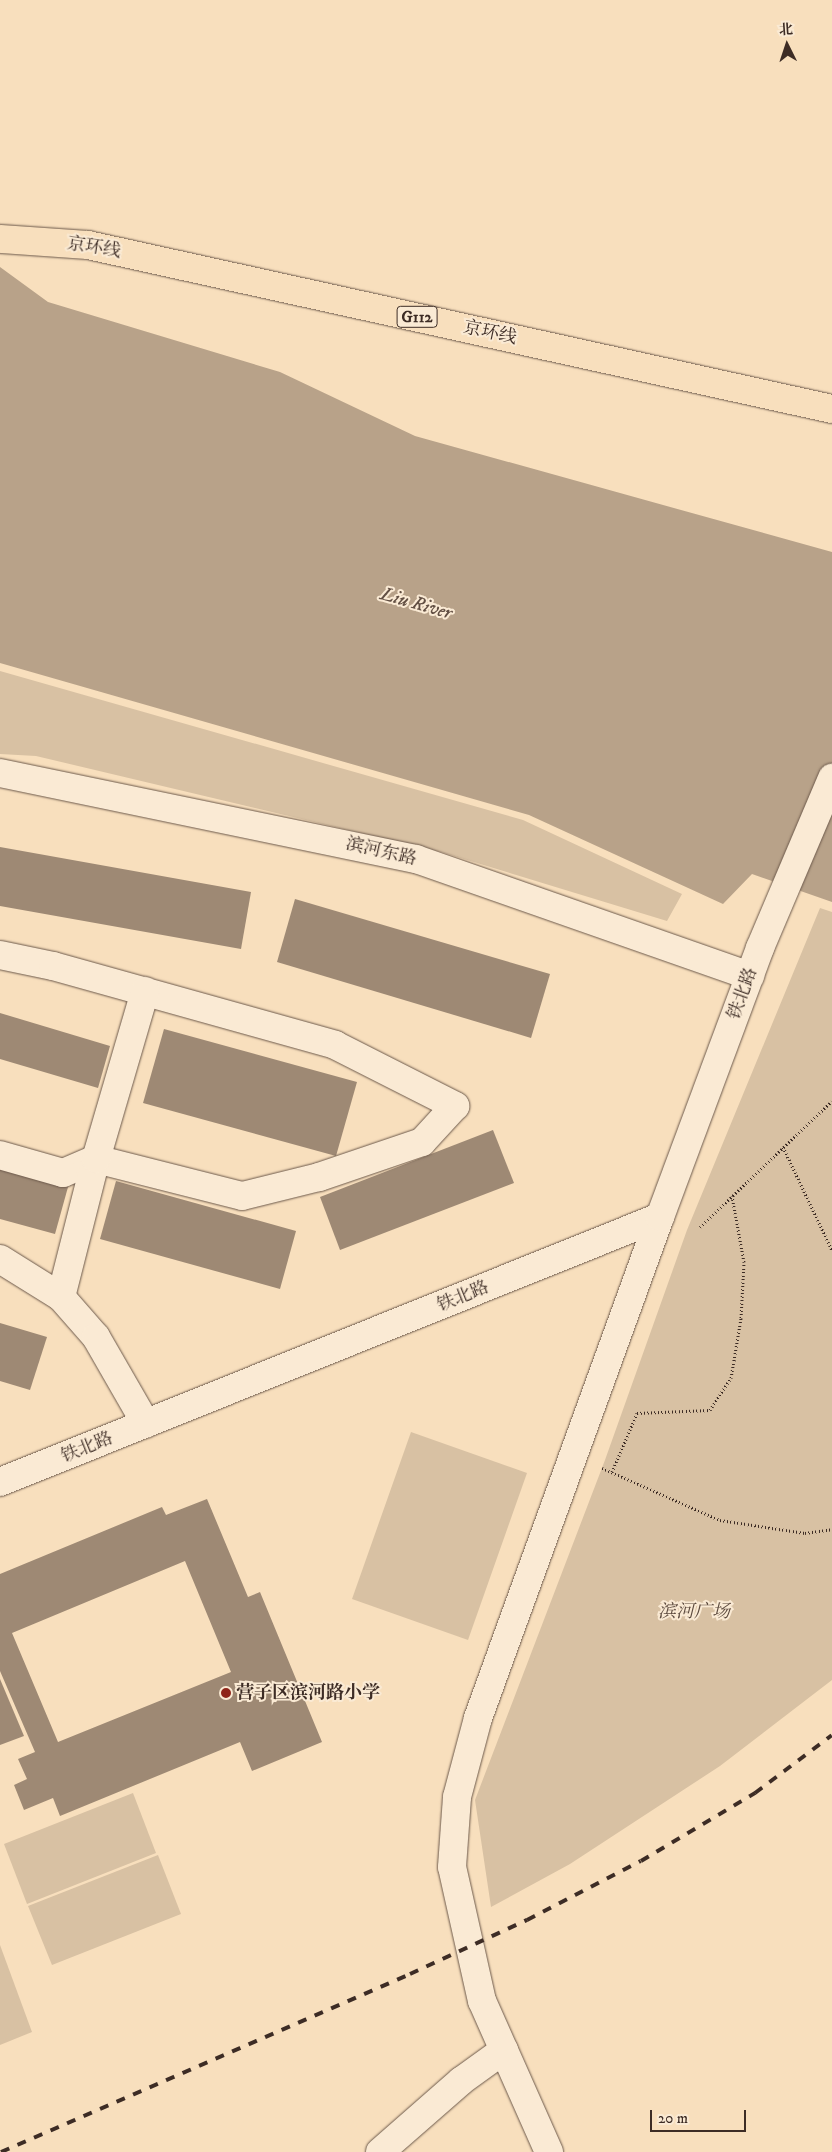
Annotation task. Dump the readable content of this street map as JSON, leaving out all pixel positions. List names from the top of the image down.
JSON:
{
  "streets": {
    "highway": ["京环线", "G112"],
    "street": ["滨河东路", "铁北路"]
  },
  "crossings": [
    ["滨河东路", "铁北路"]
  ],
  "water": ["Liu River"],
  "parks": ["滨河广场"],
  "places": ["营子区滨河路小学"],
  "scale_bar": "20 m",
  "north": "top"
}
